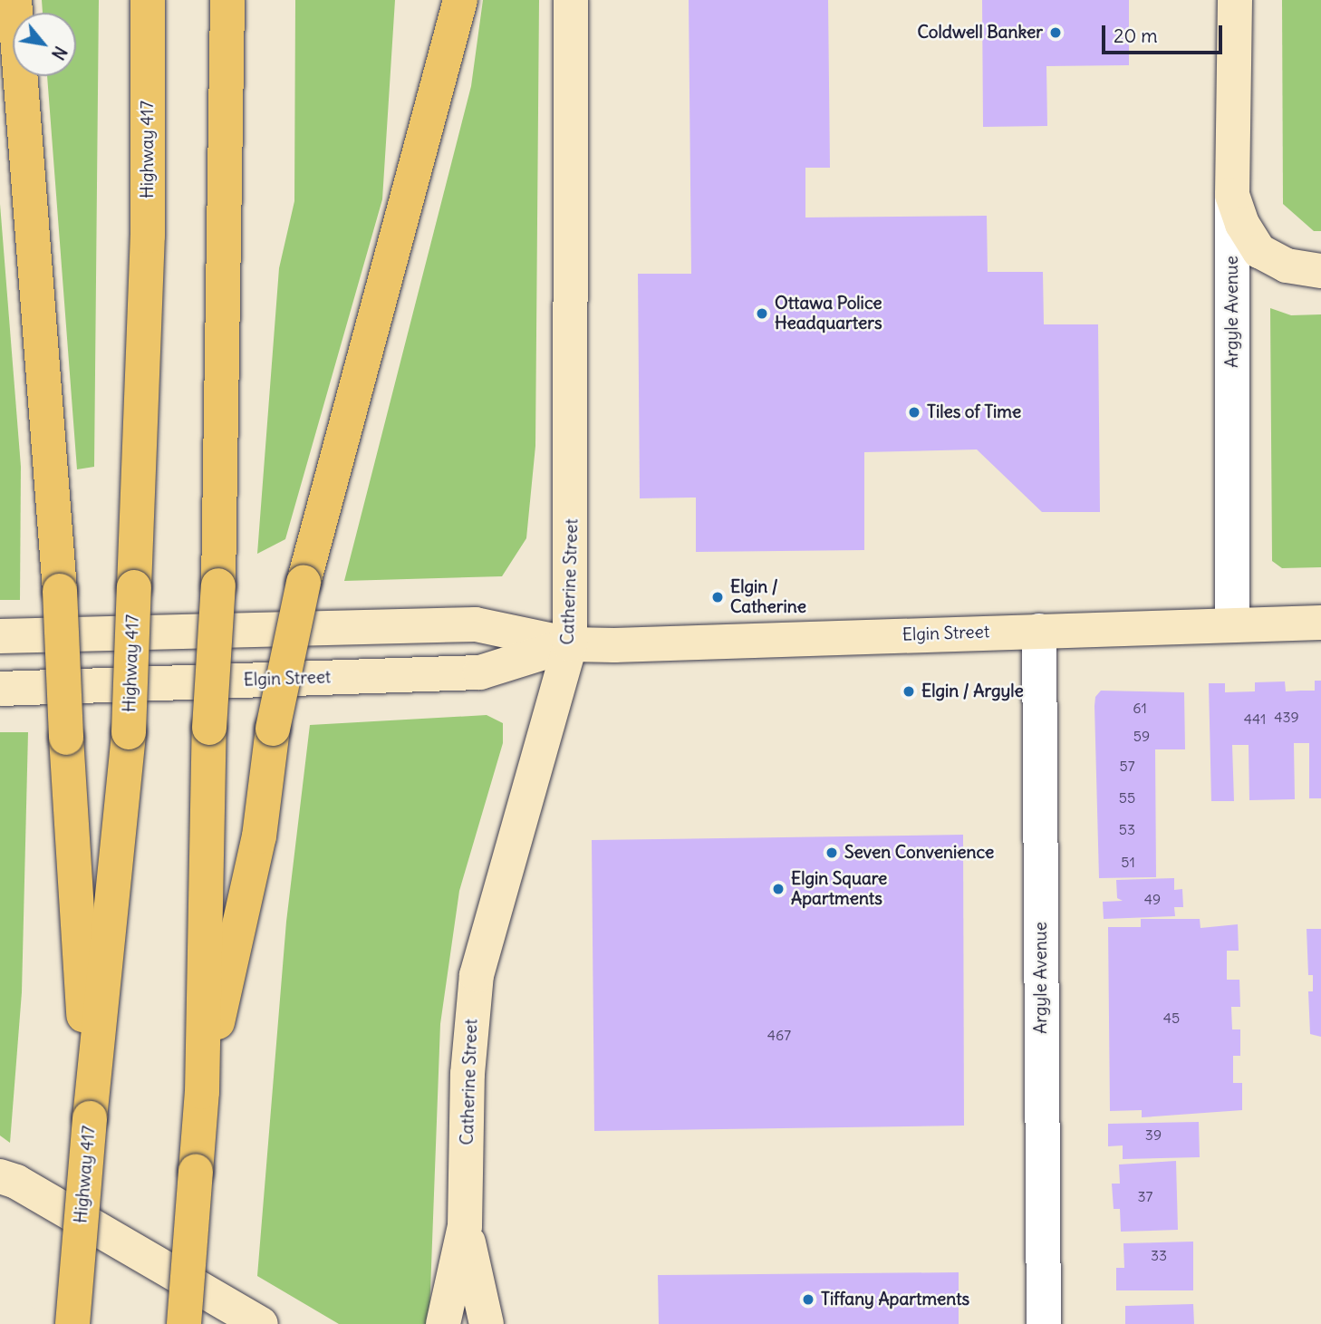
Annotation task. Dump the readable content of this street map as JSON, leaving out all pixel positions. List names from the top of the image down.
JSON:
{
  "streets": {
    "highway": ["Highway 417"],
    "main road": ["Argyle Avenue", "Catherine Street", "Elgin Street"]
  },
  "crossings": [
    ["Argyle Avenue", "Elgin Street"],
    ["Catherine Street", "Elgin Street"]
  ],
  "places": [
    "Coldwell Banker",
    "Ottawa Police Headquarters",
    "Tiles of Time",
    "Elgin / Catherine",
    "Elgin / Argyle",
    "Seven Convenience",
    "Elgin Square Apartments",
    "Tiffany Apartments"
  ],
  "house_numbers": [
    "61",
    "439",
    "441",
    "59",
    "57",
    "55",
    "53",
    "51",
    "49",
    "45",
    "467",
    "39",
    "37",
    "33"
  ],
  "scale_bar": "20 m",
  "north": "bottom right"
}
